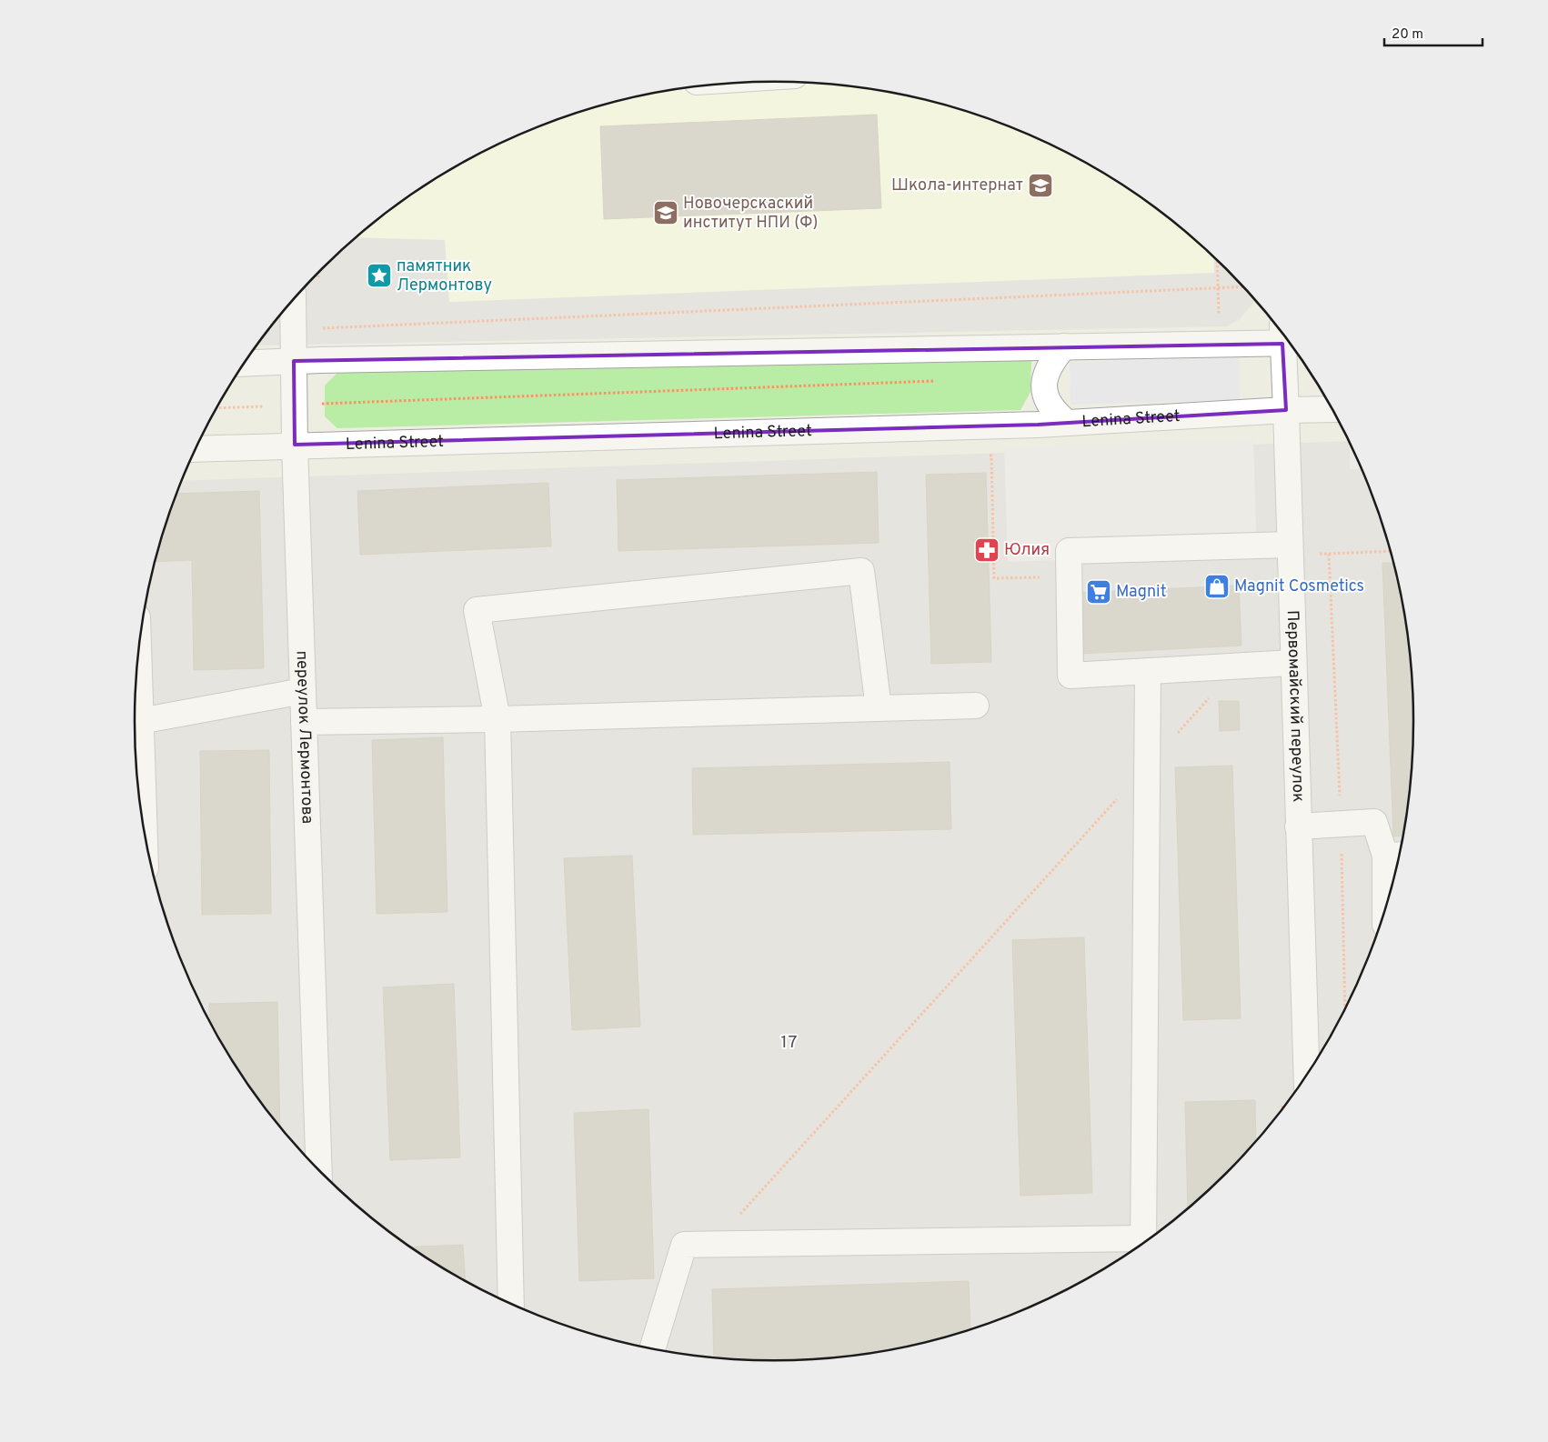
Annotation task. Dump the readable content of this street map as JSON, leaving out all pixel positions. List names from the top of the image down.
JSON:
{
  "streets": {
    "street": ["Lenina Street", "Первомайский переулок", "переулок Лермонтова"]
  },
  "crossings": [
    ["Lenina Street", "Первомайский переулок"],
    ["Lenina Street", "переулок Лермонтова"]
  ],
  "districts": ["17"],
  "places": {
    "school or university": ["Школа-интернат", "Новочерскаский институт НПИ (Ф)"],
    "place": ["памятник Лермонтову"],
    "pharmacy": ["Юлия"],
    "shop": ["Magnit Cosmetics"],
    "supermarket": ["Magnit"]
  },
  "scale_bar": "20 m"
}
